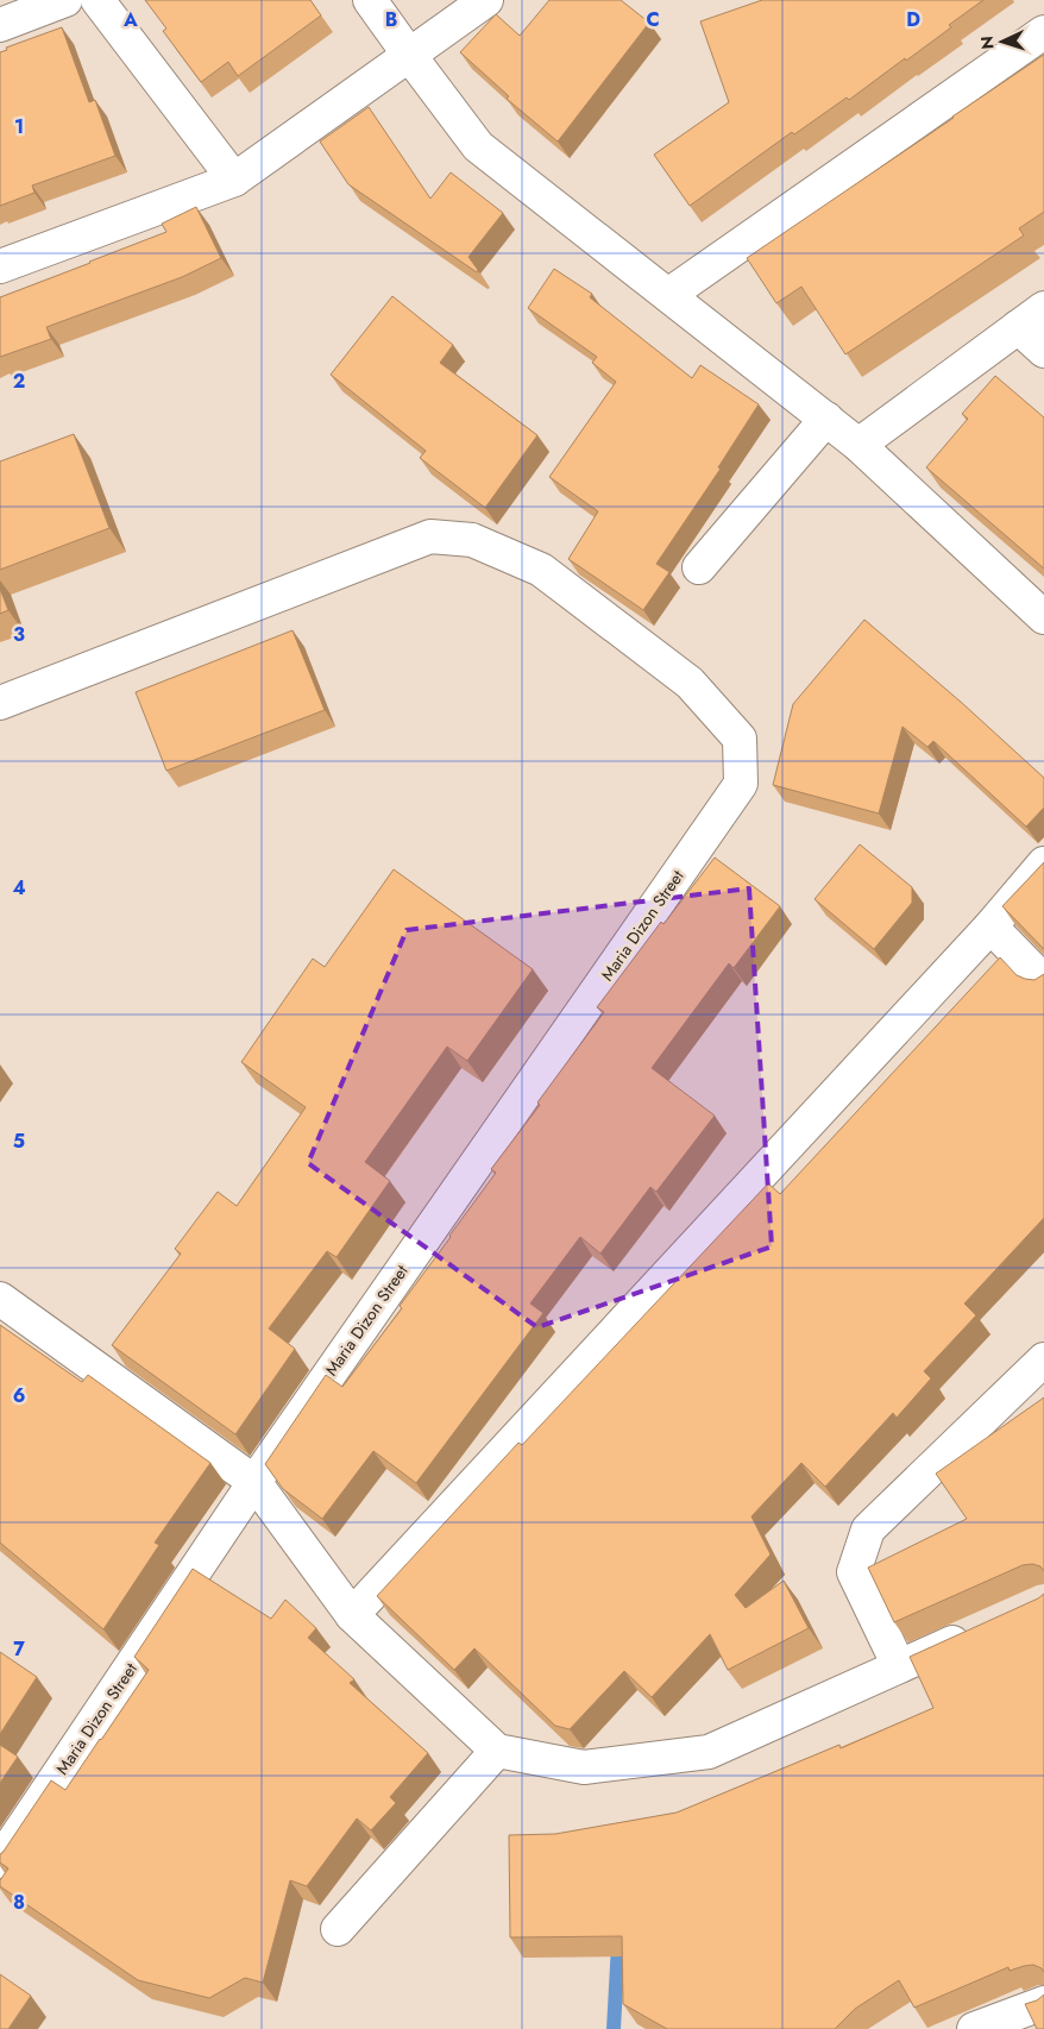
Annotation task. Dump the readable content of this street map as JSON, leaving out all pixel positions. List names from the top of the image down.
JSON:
{
  "streets": {
    "street": ["Maria Dizon Street"]
  },
  "north": "left",
  "grid": {
    "columns": [
      "A",
      "B",
      "C",
      "D"
    ],
    "rows": [
      "1",
      "2",
      "3",
      "4",
      "5",
      "6",
      "7",
      "8"
    ]
  }
}
